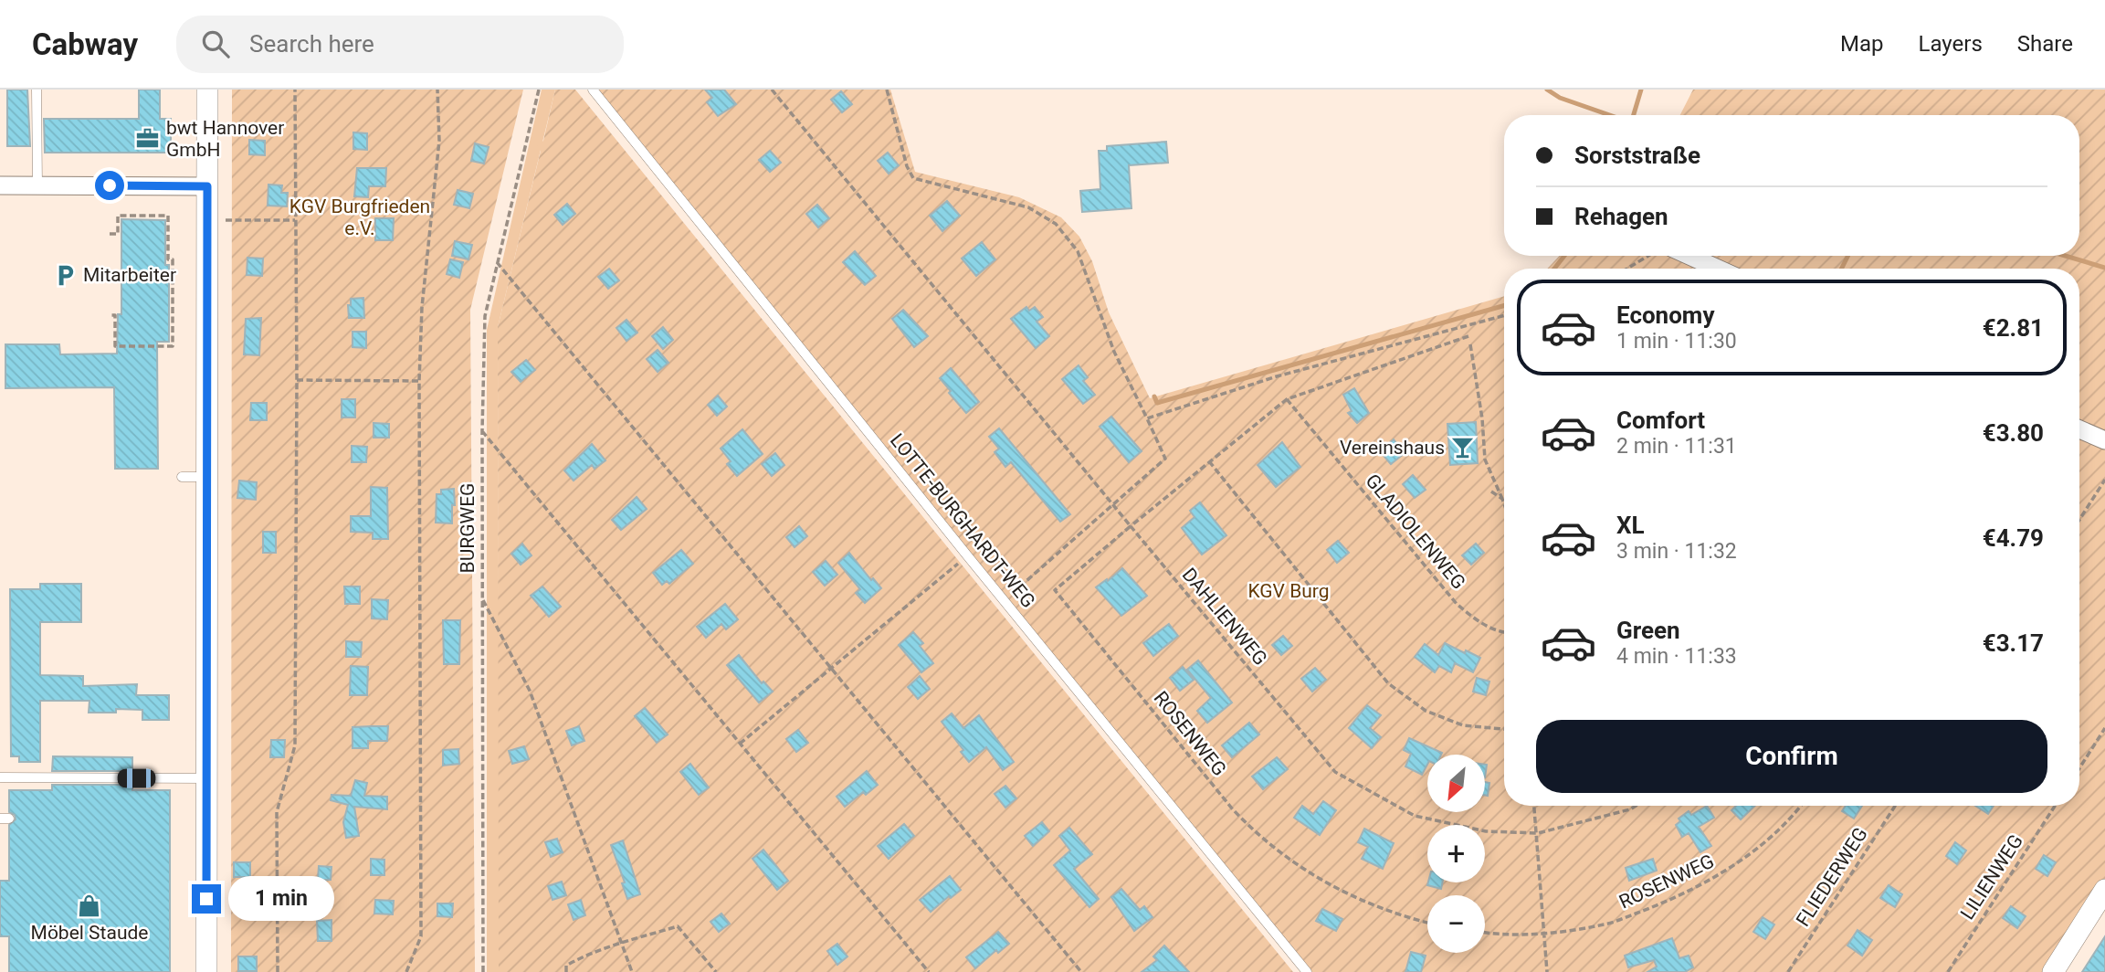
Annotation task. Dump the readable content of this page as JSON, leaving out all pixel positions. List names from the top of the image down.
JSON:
{
  "streets": {
    "lane": ["LOTTE-BURGHARDT-WEG"],
    "path": [
      "BURGWEG",
      "GLADIOLENWEG",
      "DAHLIENWEG",
      "ROSENWEG",
      "FLIEDERWEG",
      "LILIENWEG"
    ]
  },
  "crossings": [
    ["DAHLIENWEG", "ROSENWEG"]
  ],
  "parks": ["KGV Burgfrieden e.V.", "KGV Burg"],
  "places": {
    "office": ["bwt Hannover GmbH"],
    "parking": ["Mitarbeiter"],
    "bar": ["Vereinshaus"],
    "shop": ["Möbel Staude"]
  },
  "north": "bottom left",
  "page": {
    "header": "Cabway",
    "search": "Search here",
    "nav": ["Map", "Layers", "Share"],
    "banner": ["Sorststraße", "Rehagen"],
    "list": [
      {
        "name": "Economy",
        "note": "1 min · 11:30",
        "value": "€2.81"
      },
      {
        "name": "Comfort",
        "note": "2 min · 11:31",
        "value": "€3.80"
      },
      {
        "name": "XL",
        "note": "3 min · 11:32",
        "value": "€4.79"
      },
      {
        "name": "Green",
        "note": "4 min · 11:33",
        "value": "€3.17"
      }
    ],
    "buttons": "Confirm",
    "map_buttons": ["+", "−"],
    "bubble": "1 min"
  }
}
